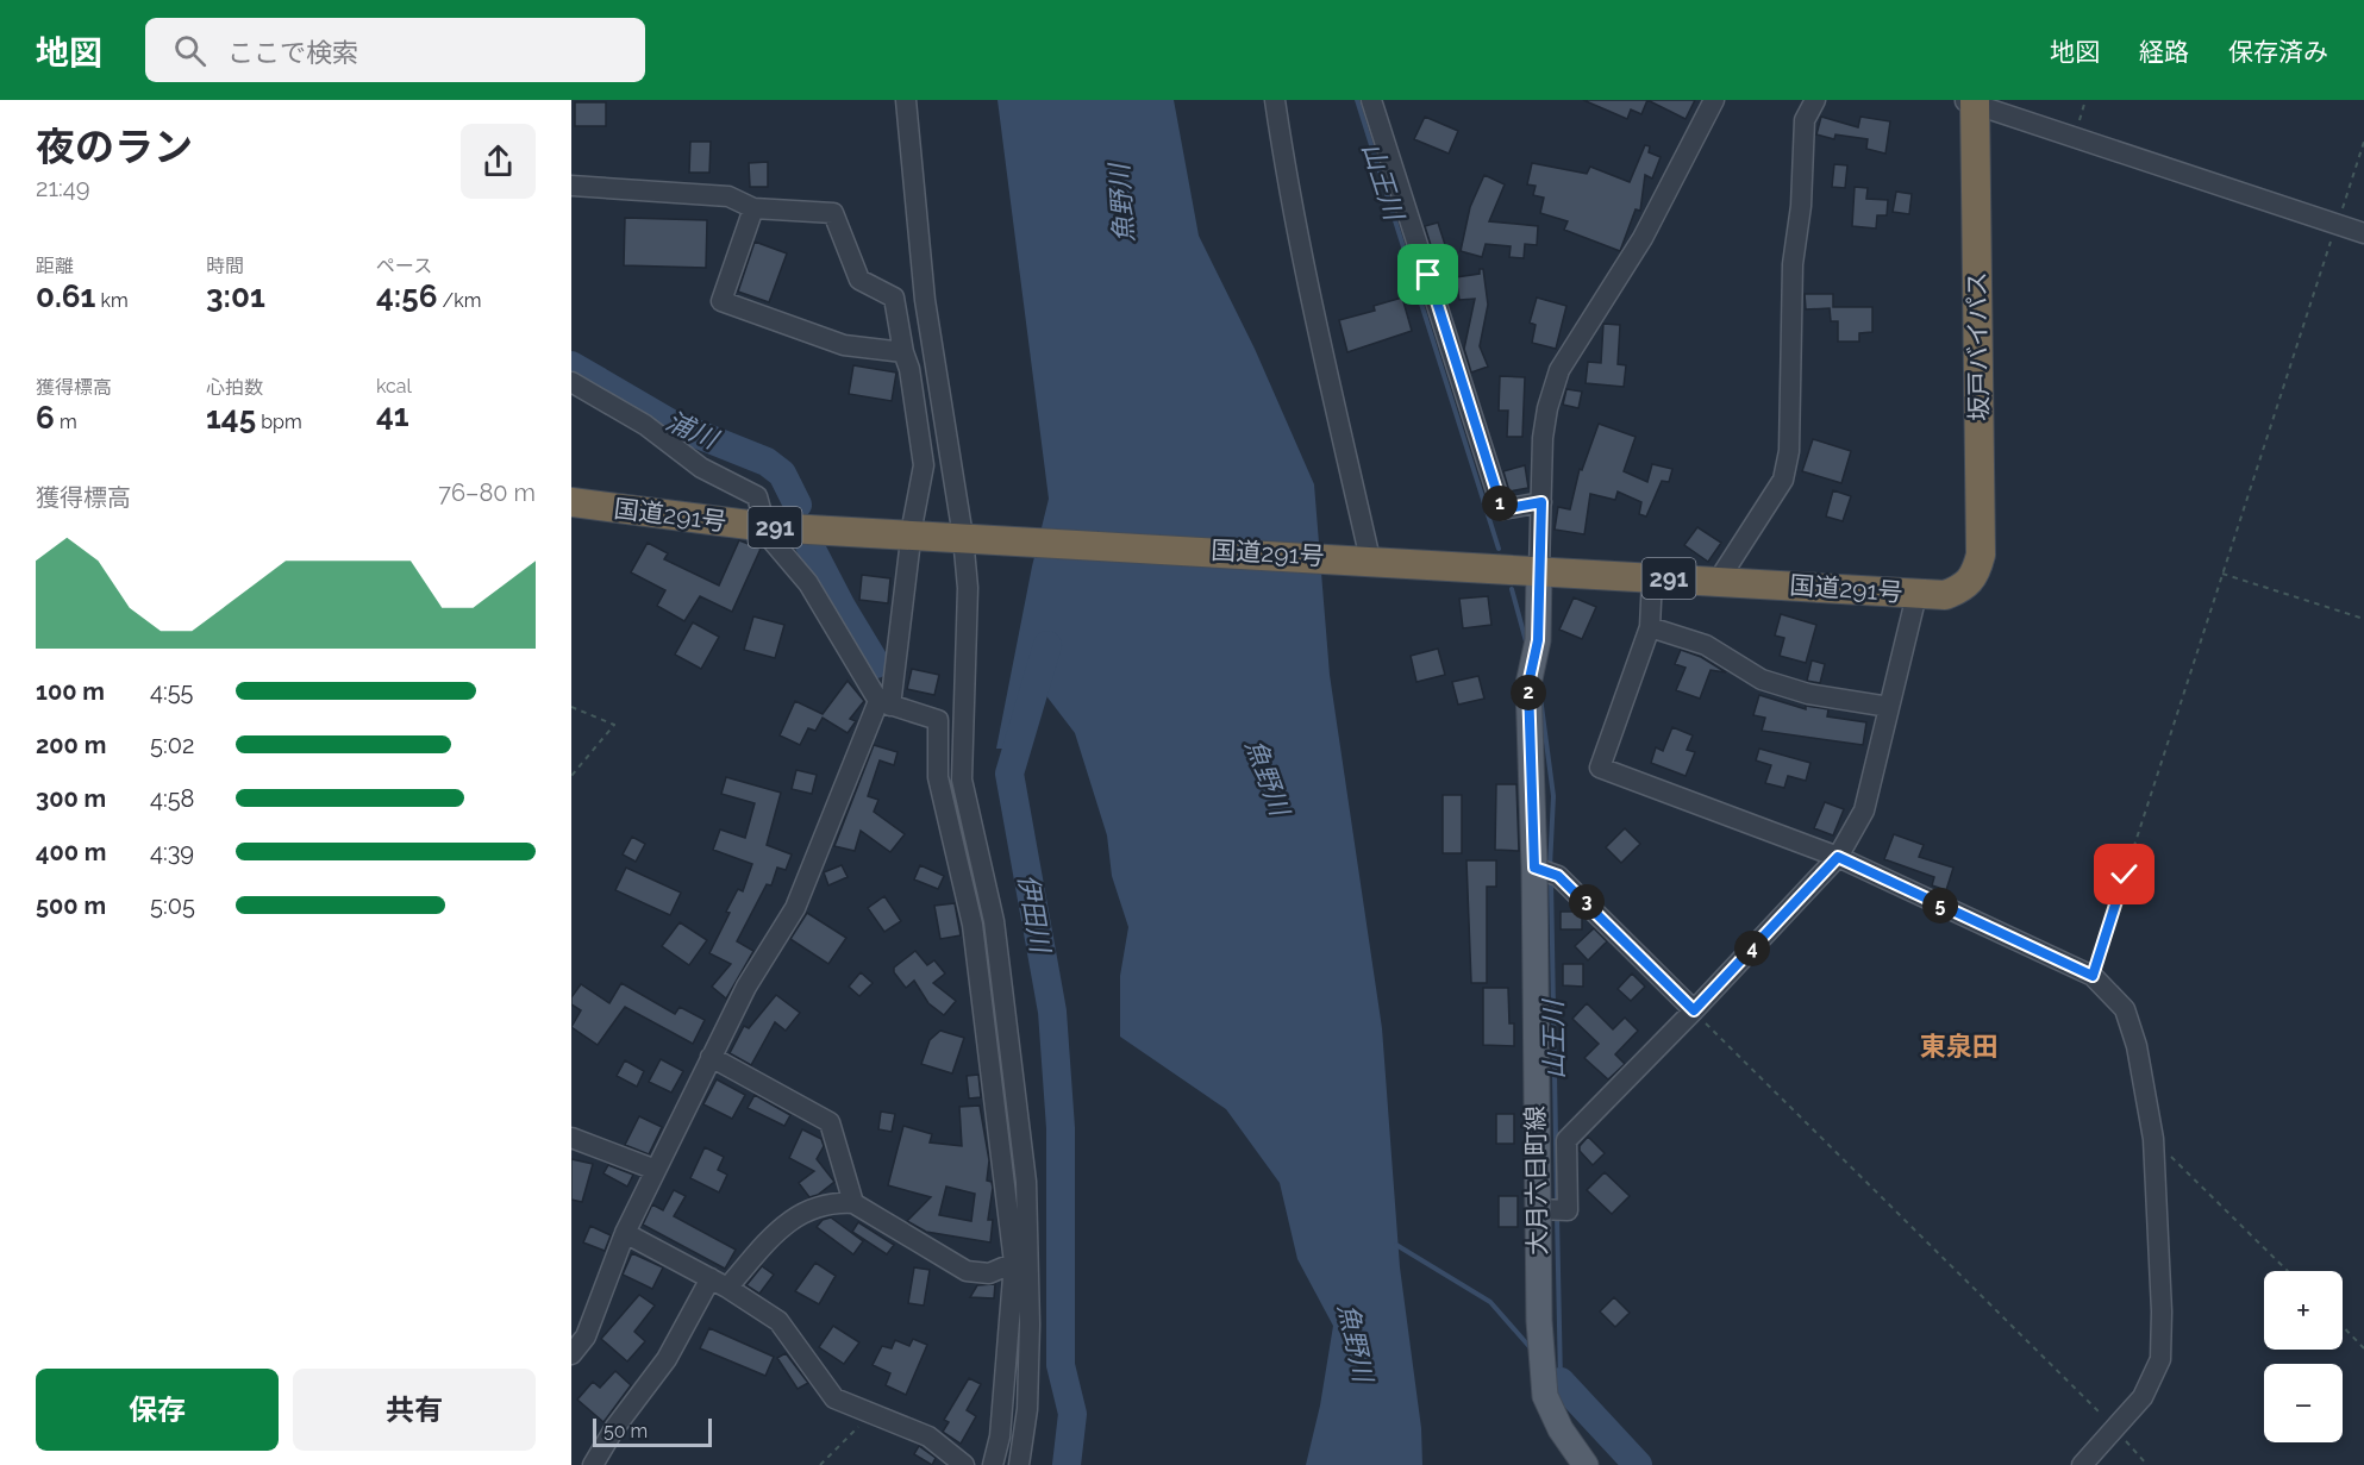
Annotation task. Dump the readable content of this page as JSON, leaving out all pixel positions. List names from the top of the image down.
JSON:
{
  "streets": {
    "highway": ["坂戸バイパス", "国道291号", "291"],
    "main road": ["大月六日町線"]
  },
  "crossings": [
    ["坂戸バイパス", "国道291号"],
    ["国道291号", "大月六日町線"]
  ],
  "districts": ["東泉田"],
  "water": [
    "山王川",
    "魚野川",
    "浦川",
    "伊田川"
  ],
  "scale_bar": "50 m",
  "page": {
    "header": "地図",
    "search": "ここで検索",
    "nav": ["地図", "経路", "保存済み"],
    "heading": ["夜のラン", "21:49"],
    "stats": [
      ["距離", "0.61 km"],
      ["時間", "3:01"],
      ["ペース", "4:56 /km"],
      ["獲得標高", "6 m"],
      ["心拍数", "145 bpm"],
      ["kcal", "41"]
    ],
    "chart": ["獲得標高", "76–80 m"],
    "pins": [
      "1",
      "2",
      "3",
      "5",
      "4"
    ],
    "list": [
      {
        "name": "100 m",
        "note": "4:55"
      },
      {
        "name": "200 m",
        "note": "5:02"
      },
      {
        "name": "300 m",
        "note": "4:58"
      },
      {
        "name": "400 m",
        "note": "4:39"
      },
      {
        "name": "500 m",
        "note": "5:05"
      }
    ],
    "map_buttons": ["+", "−"],
    "buttons": ["保存", "共有"],
    "scale": "50 m"
  }
}
